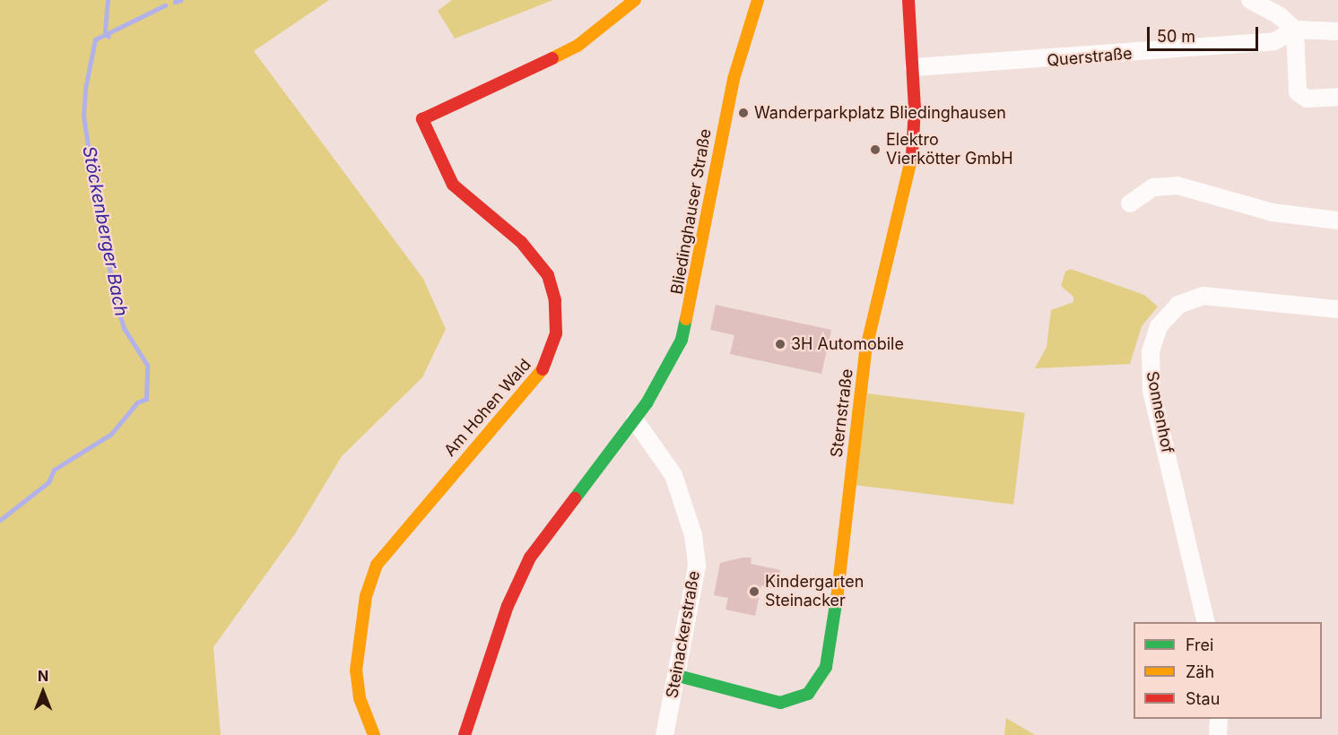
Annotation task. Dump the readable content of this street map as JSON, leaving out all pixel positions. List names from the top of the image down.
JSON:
{
  "streets": {
    "street": [
      "Querstraße",
      "Bliedinghauser Straße",
      "Am Hohen Wald",
      "Sonnenhof",
      "Sternstraße",
      "Steinackerstraße"
    ]
  },
  "crossings": [
    ["Querstraße", "Sternstraße"],
    ["Bliedinghauser Straße", "Steinackerstraße"],
    ["Sternstraße", "Steinackerstraße"]
  ],
  "water": ["Stöckenberger Bach"],
  "places": [
    "Wanderparkplatz Bliedinghausen",
    "Elektro Vierkötter GmbH",
    "3H Automobile",
    "Kindergarten Steinacker"
  ],
  "legend": ["Frei", "Zäh", "Stau"],
  "scale_bar": "50 m",
  "north": "top"
}
